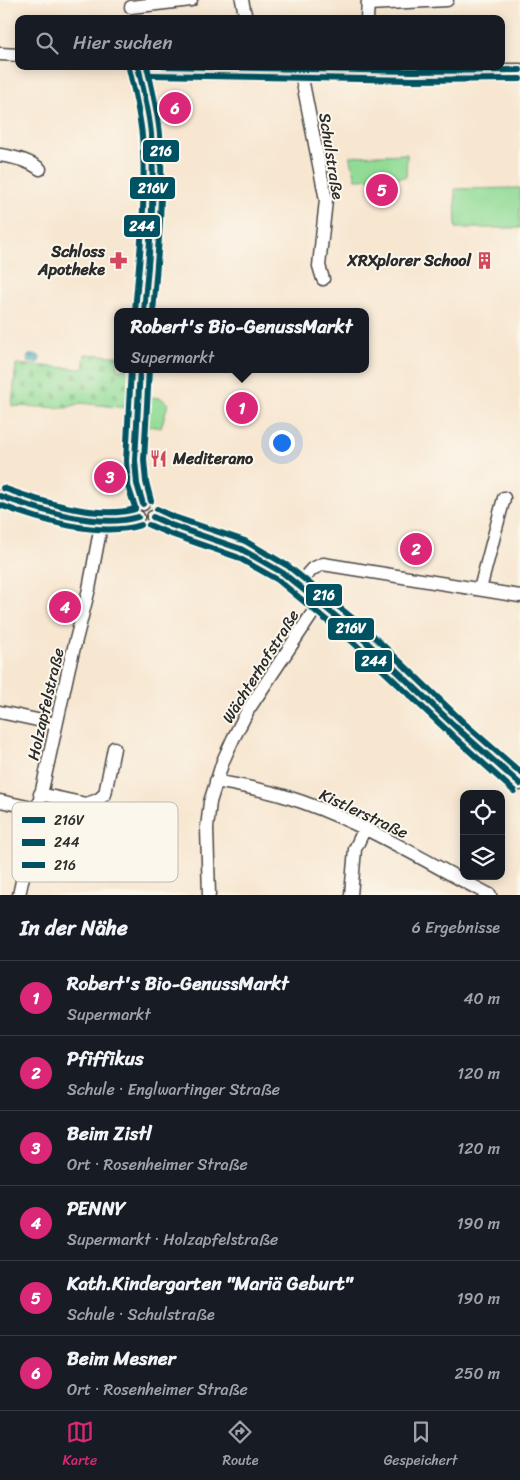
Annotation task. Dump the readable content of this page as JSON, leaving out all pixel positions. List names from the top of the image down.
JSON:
{
  "streets": {
    "street": [
      "Schulstraße",
      "Wächterhofstraße",
      "Holzapfelstraße",
      "Kistlerstraße"
    ]
  },
  "crossings": [
    ["Wächterhofstraße", "Kistlerstraße"]
  ],
  "places": {
    "pharmacy": ["Schloss Apotheke"],
    "building": ["XRXplorer School"],
    "restaurant": ["Mediterano"]
  },
  "lines": ["transit line 216V", "transit line 244", "transit line 216"],
  "legend": ["216V", "244", "216"],
  "page": {
    "search": "Hier suchen",
    "pins": [
      "6",
      "5",
      "1",
      "3",
      "2",
      "4"
    ],
    "popup": ["Robert's Bio-GenussMarkt", "Supermarkt"],
    "heading": ["In der Nähe", "6 Ergebnisse"],
    "list": [
      {
        "mark": "1",
        "name": "Robert's Bio-GenussMarkt",
        "note": "Supermarkt",
        "value": "40 m"
      },
      {
        "mark": "2",
        "name": "Pfiffikus",
        "note": "Schule · Englwartinger Straße",
        "value": "120 m"
      },
      {
        "mark": "3",
        "name": "Beim Zistl",
        "note": "Ort · Rosenheimer Straße",
        "value": "120 m"
      },
      {
        "mark": "4",
        "name": "PENNY",
        "note": "Supermarkt · Holzapfelstraße",
        "value": "190 m"
      },
      {
        "mark": "5",
        "name": "Kath.Kindergarten \"Mariä Geburt\"",
        "note": "Schule · Schulstraße",
        "value": "190 m"
      },
      {
        "mark": "6",
        "name": "Beim Mesner",
        "note": "Ort · Rosenheimer Straße",
        "value": "250 m"
      }
    ],
    "nav": ["Karte", "Route", "Gespeichert"]
  }
}
